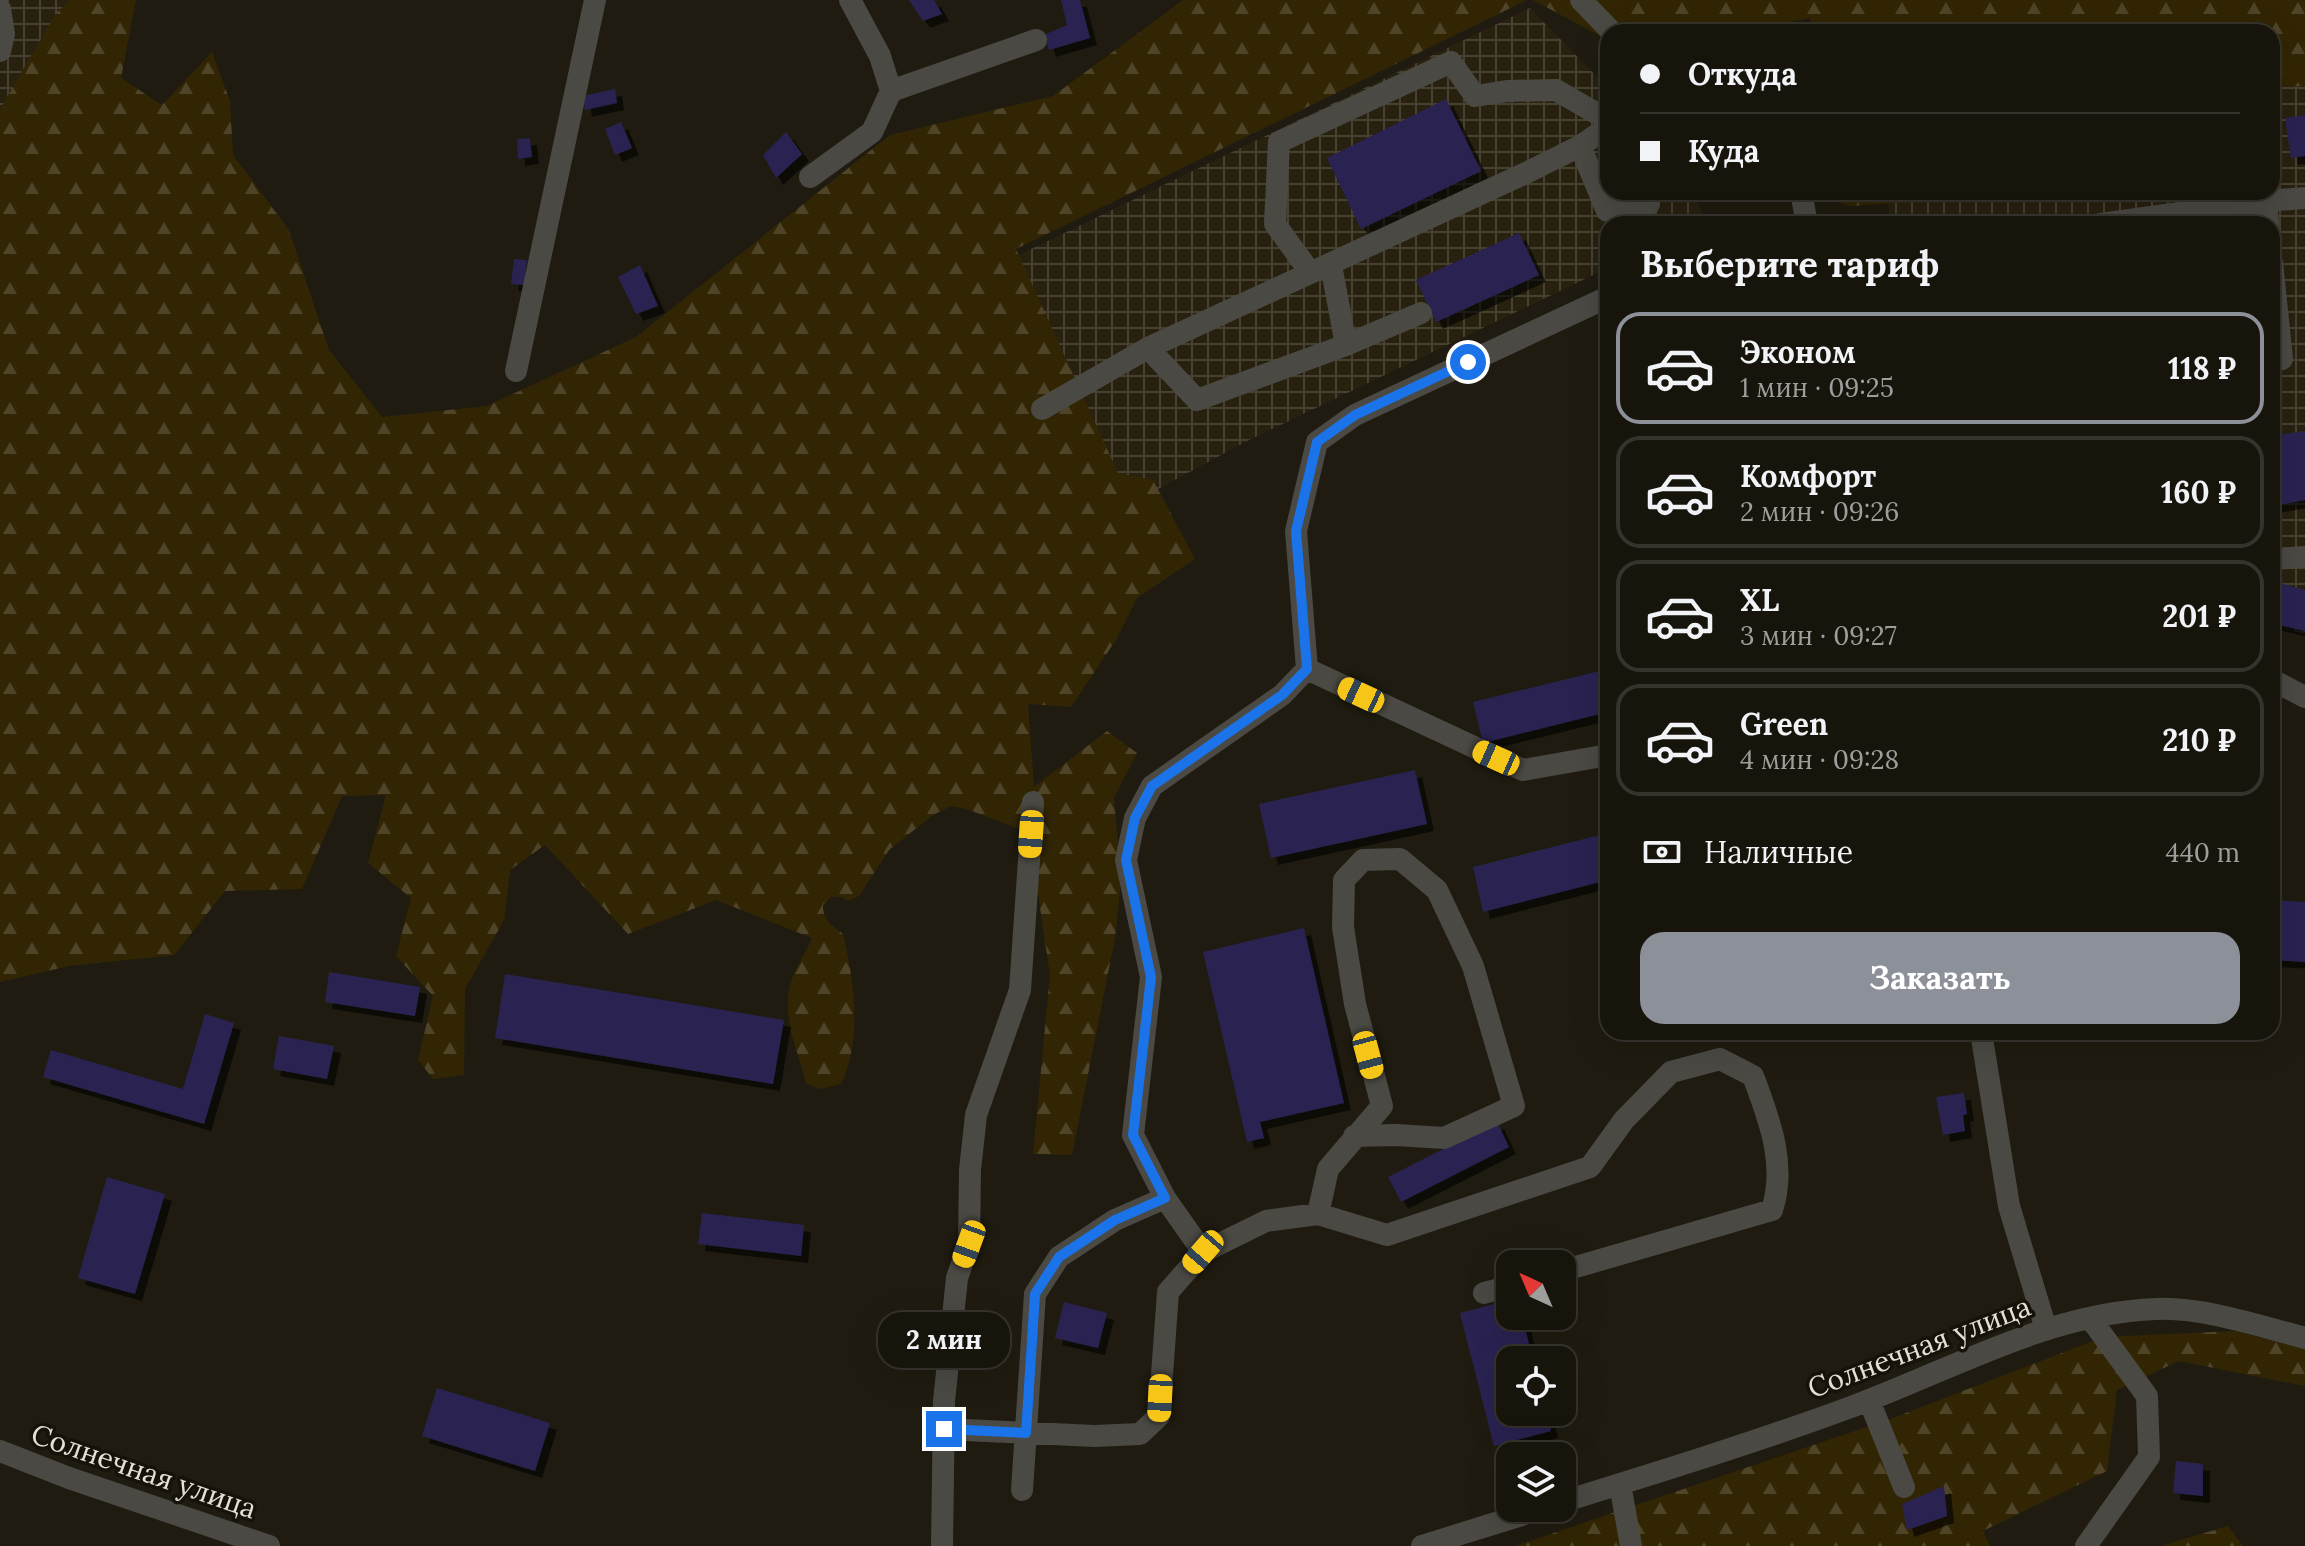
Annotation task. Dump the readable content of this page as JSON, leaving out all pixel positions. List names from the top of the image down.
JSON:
{
  "streets": {
    "street": ["Солнечная улица"]
  },
  "north": "top left",
  "page": {
    "banner": ["Откуда", "Куда"],
    "heading": "Выберите тариф",
    "list": [
      {
        "name": "Эконом",
        "note": "1 мин · 09:25",
        "value": "118 ₽"
      },
      {
        "name": "Комфорт",
        "note": "2 мин · 09:26",
        "value": "160 ₽"
      },
      {
        "name": "XL",
        "note": "3 мин · 09:27",
        "value": "201 ₽"
      },
      {
        "name": "Green",
        "note": "4 мин · 09:28",
        "value": "210 ₽"
      }
    ],
    "pay": ["Наличные", "440 m"],
    "buttons": "Заказать",
    "bubble": "2 мин"
  }
}
